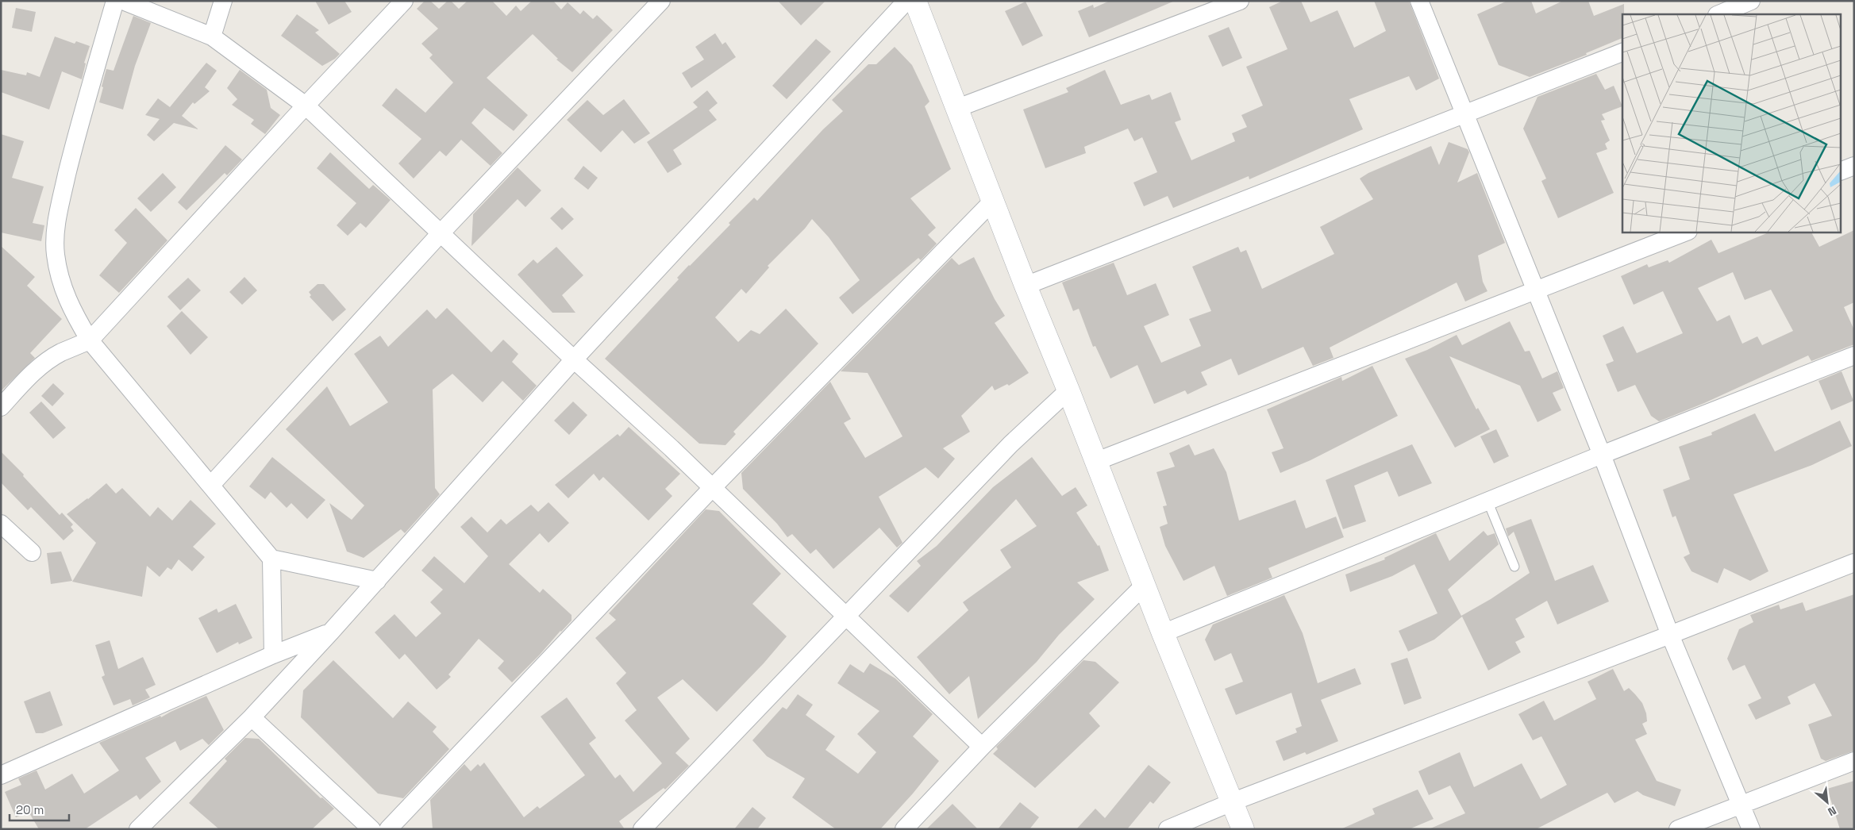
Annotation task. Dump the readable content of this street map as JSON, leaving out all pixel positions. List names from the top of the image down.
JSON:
{
  "scale_bar": "20 m",
  "north": "bottom right"
}
